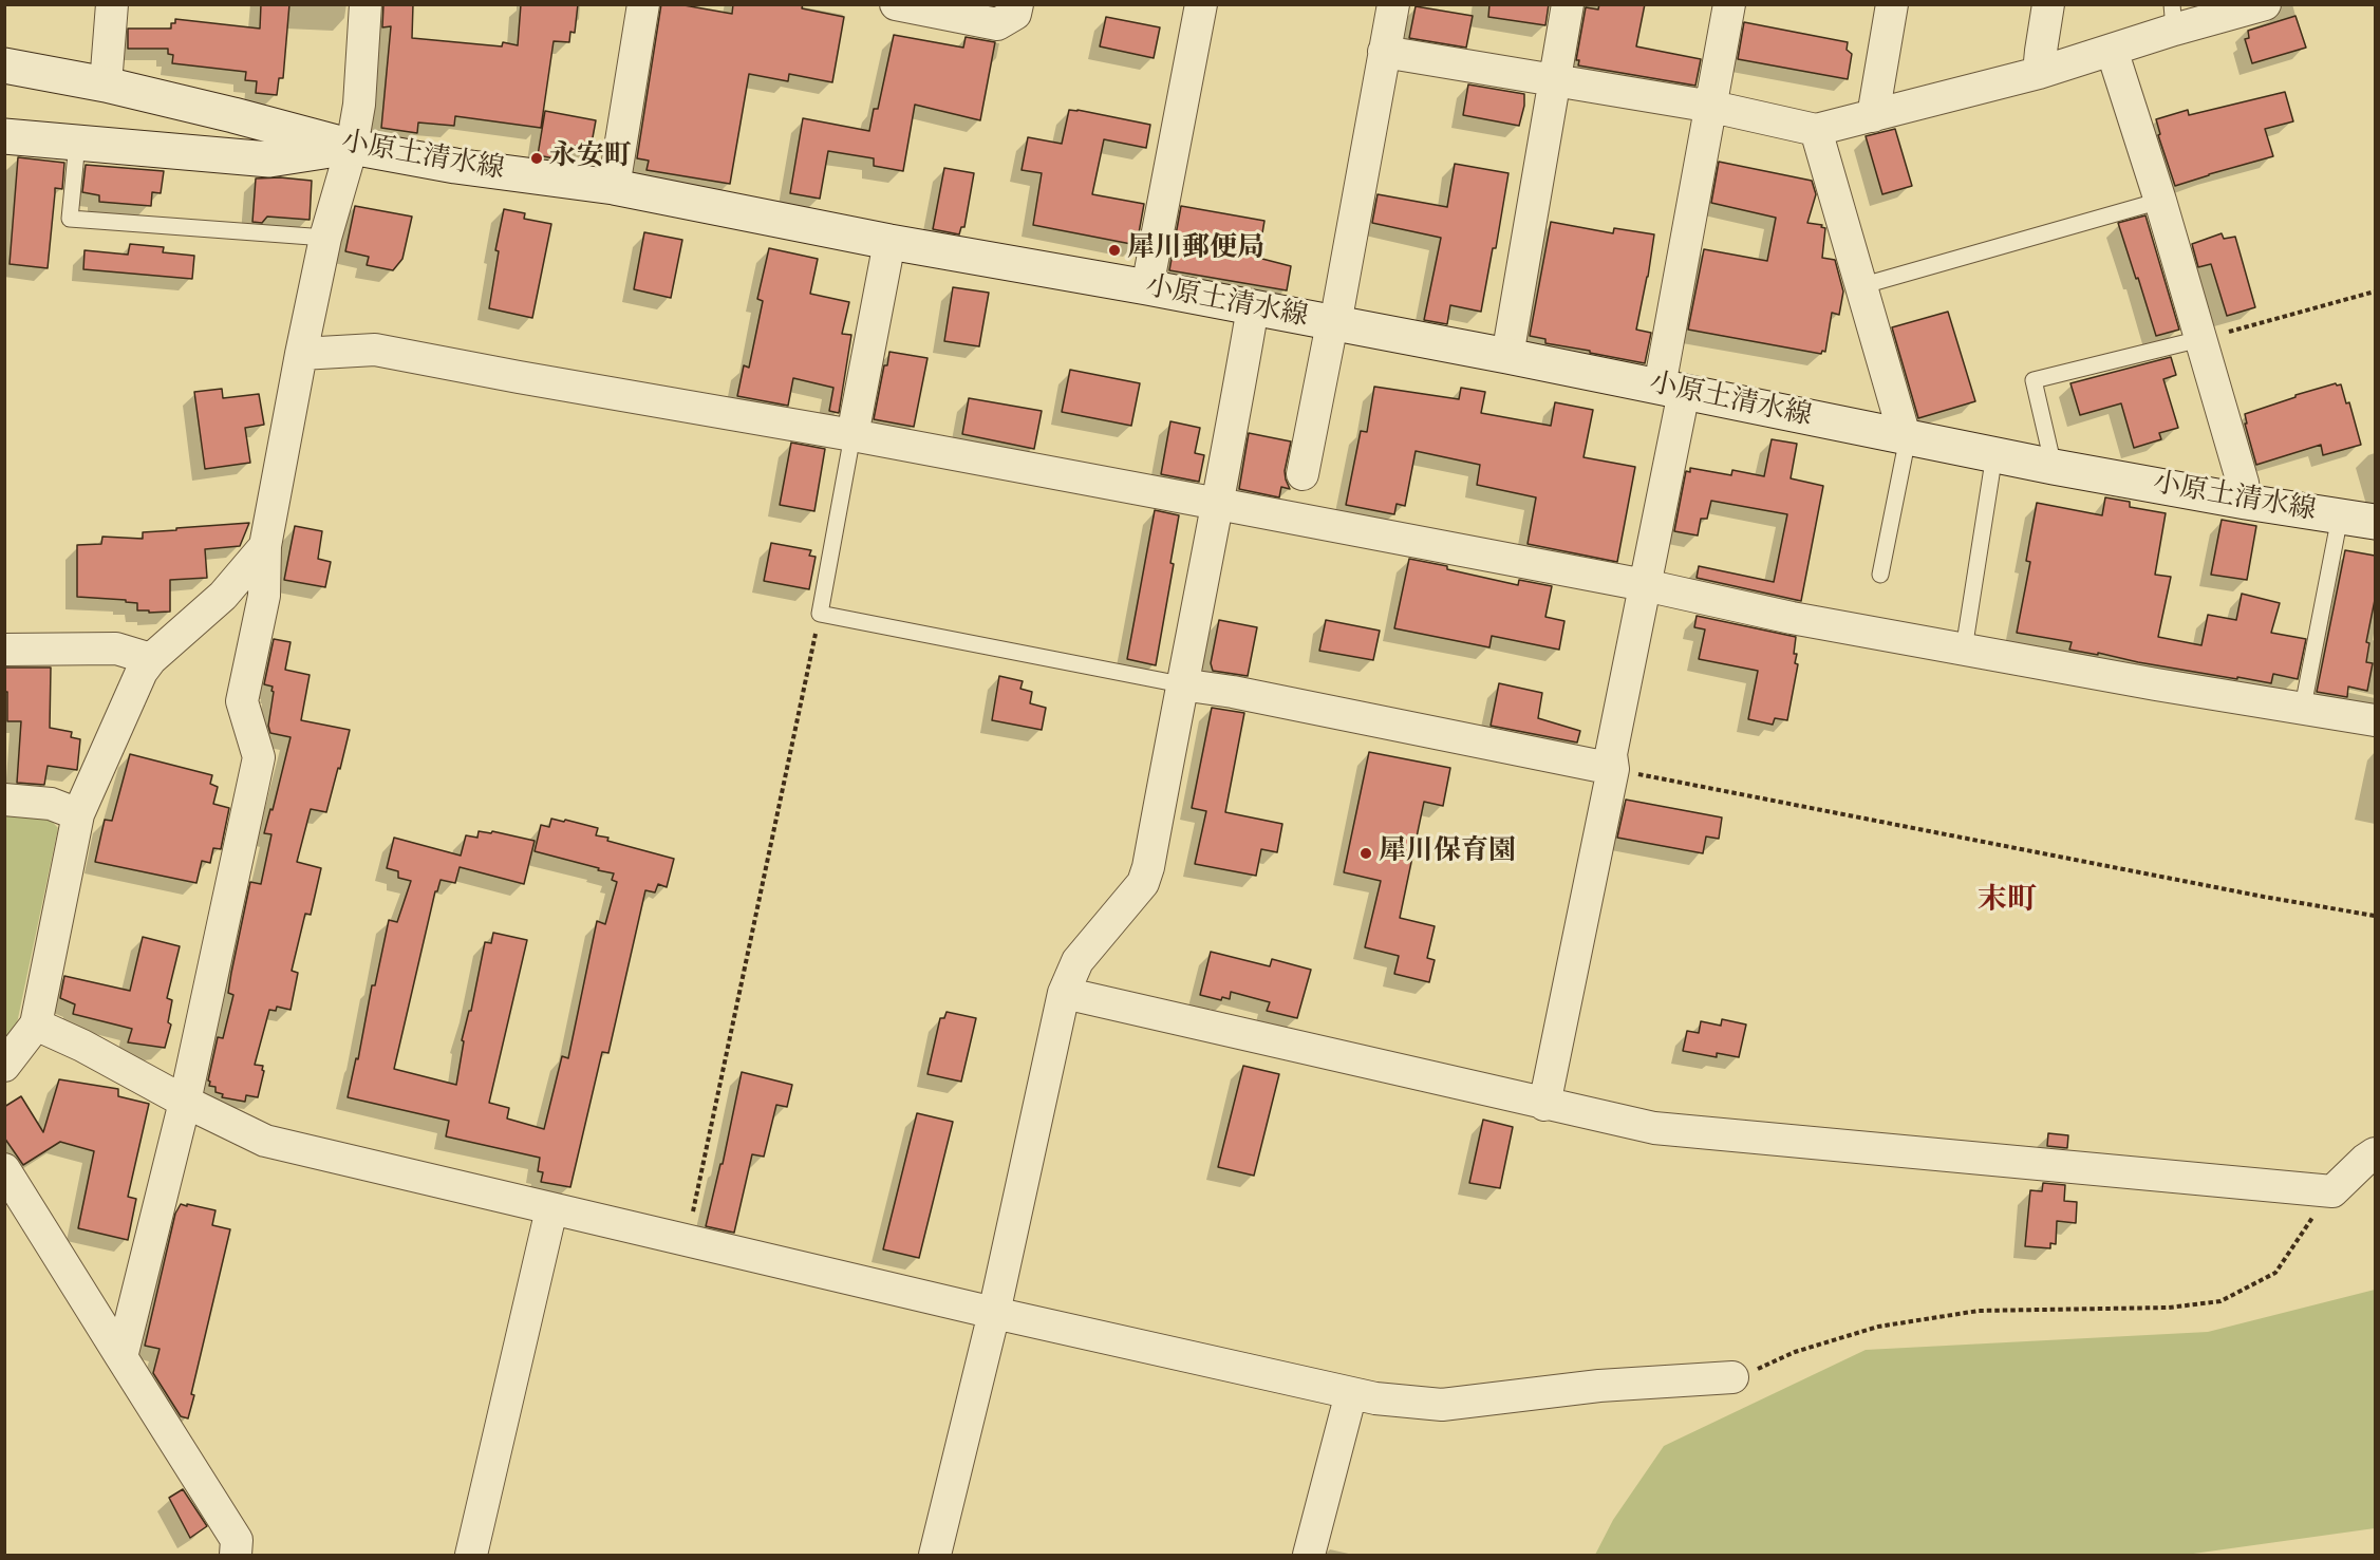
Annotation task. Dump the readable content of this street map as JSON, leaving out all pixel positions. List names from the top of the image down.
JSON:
{
  "streets": {
    "main road": ["小原土清水線"]
  },
  "districts": ["末町"],
  "places": ["永安町", "犀川郵便局", "犀川保育園"]
}
